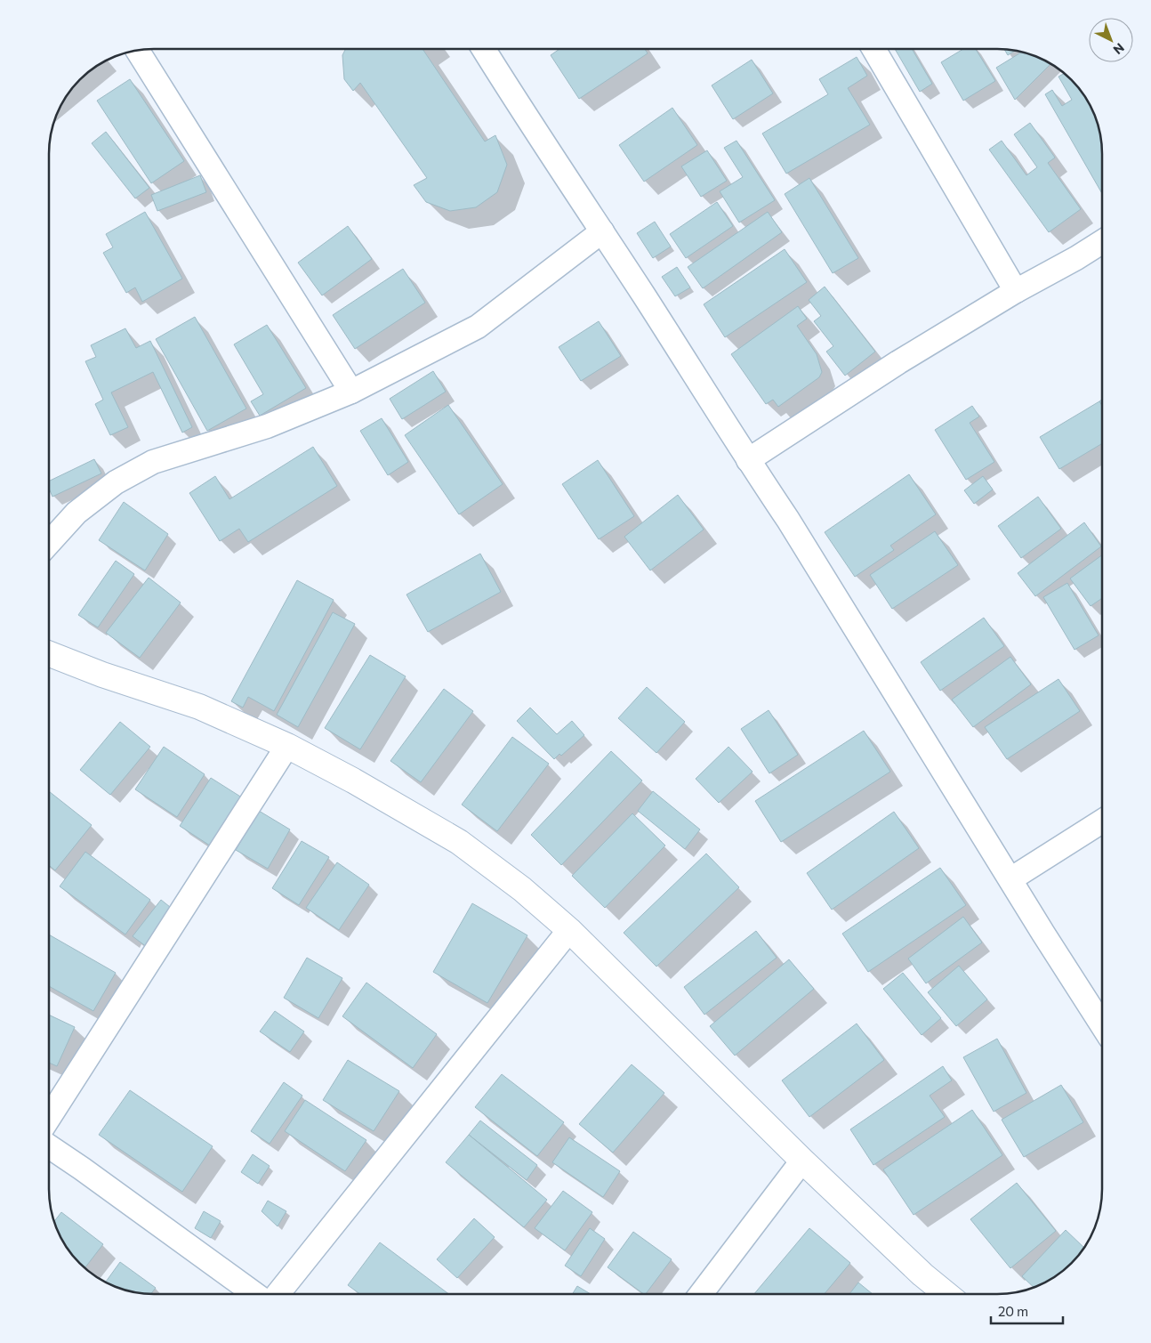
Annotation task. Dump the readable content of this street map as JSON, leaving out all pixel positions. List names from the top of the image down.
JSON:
{
  "scale_bar": "20 m",
  "north": "bottom right"
}
